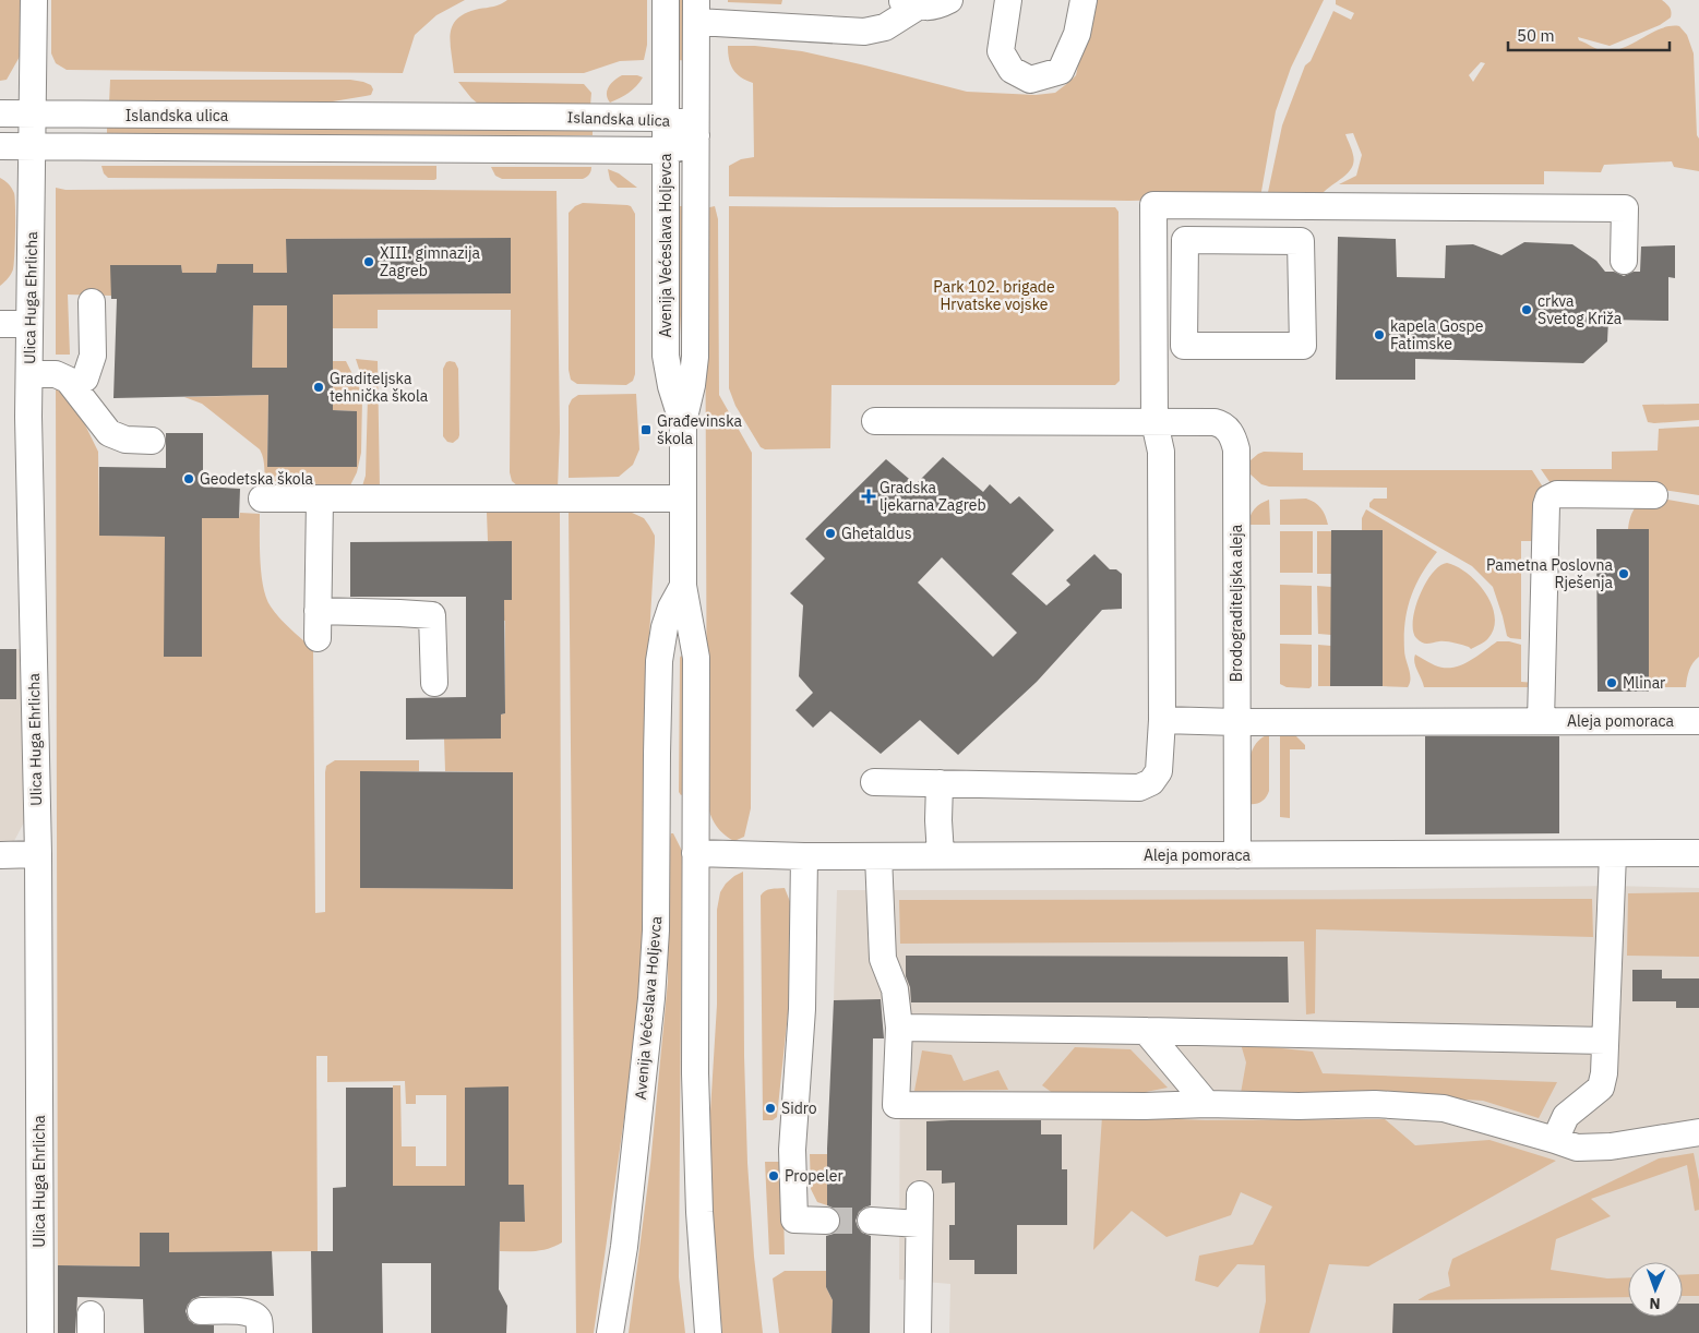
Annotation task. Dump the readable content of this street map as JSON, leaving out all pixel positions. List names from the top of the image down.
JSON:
{
  "streets": {
    "street": [
      "Islandska ulica",
      "Avenija Većeslava Holjevca",
      "Ulica Huga Ehrlicha",
      "Brodograditeljska aleja",
      "Aleja pomoraca"
    ]
  },
  "crossings": [
    ["Islandska ulica", "Avenija Većeslava Holjevca"],
    ["Islandska ulica", "Ulica Huga Ehrlicha"],
    ["Avenija Većeslava Holjevca", "Aleja pomoraca"],
    ["Brodograditeljska aleja", "Aleja pomoraca"]
  ],
  "parks": ["Park 102. brigade Hrvatske vojske"],
  "places": {
    "other": [
      "XIII. gimnazija Zagreb",
      "crkva Svetog Križa",
      "kapela Gospe Fatimske",
      "Graditeljska tehnička škola",
      "Geodetska škola",
      "Ghetaldus",
      "Pametna Poslovna Rješenja",
      "Mlinar",
      "Sidro",
      "Propeler"
    ],
    "transit": ["Građevinska škola"],
    "health": ["Gradska ljekarna Zagreb"]
  },
  "scale_bar": "50 m",
  "north": "bottom"
}
